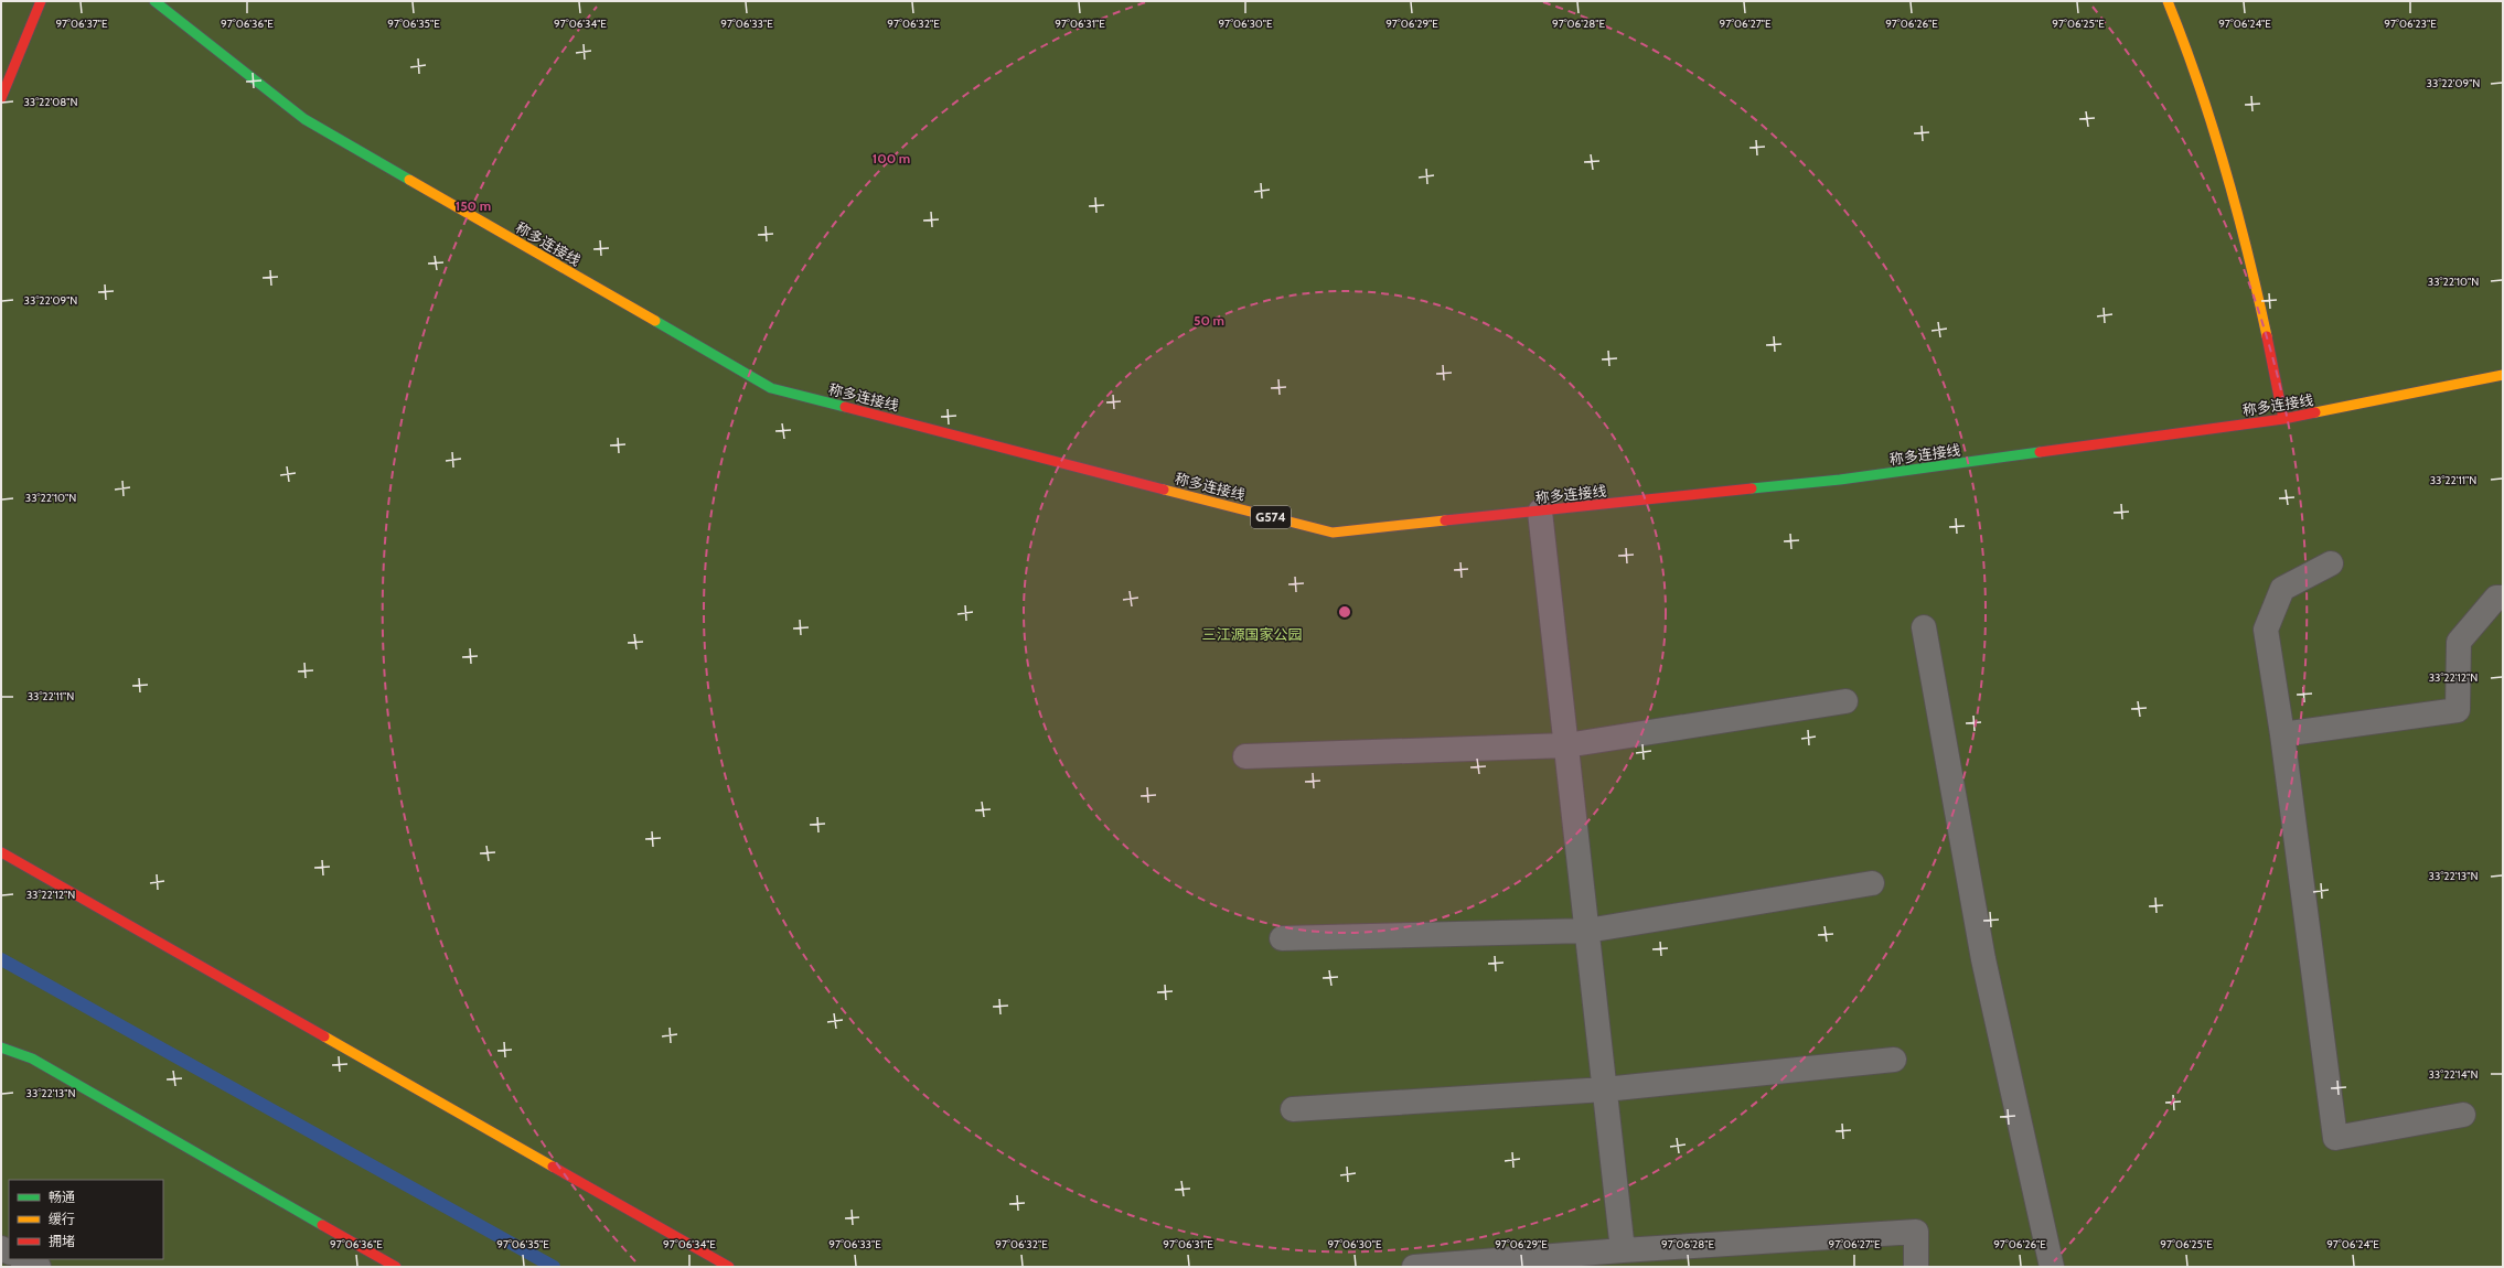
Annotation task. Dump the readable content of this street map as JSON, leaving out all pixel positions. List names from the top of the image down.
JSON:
{
  "streets": {
    "main road": ["称多连接线", "G574"]
  },
  "parks": ["三江源国家公园"],
  "legend": ["畅通", "缓行", "拥堵"],
  "coordinates": [
    "97°06'23\"E",
    "97°06'37\"E",
    "97°06'36\"E",
    "97°06'35\"E",
    "97°06'34\"E",
    "97°06'33\"E",
    "97°06'32\"E",
    "97°06'31\"E",
    "97°06'30\"E",
    "97°06'29\"E",
    "97°06'28\"E",
    "97°06'27\"E",
    "97°06'26\"E",
    "97°06'25\"E",
    "97°06'24\"E",
    "33°22'09\"N",
    "33°22'08\"N",
    "33°22'10\"N",
    "33°22'11\"N",
    "33°22'12\"N",
    "33°22'13\"N",
    "33°22'14\"N"
  ],
  "rings": ["100 m", "150 m", "50 m"]
}
